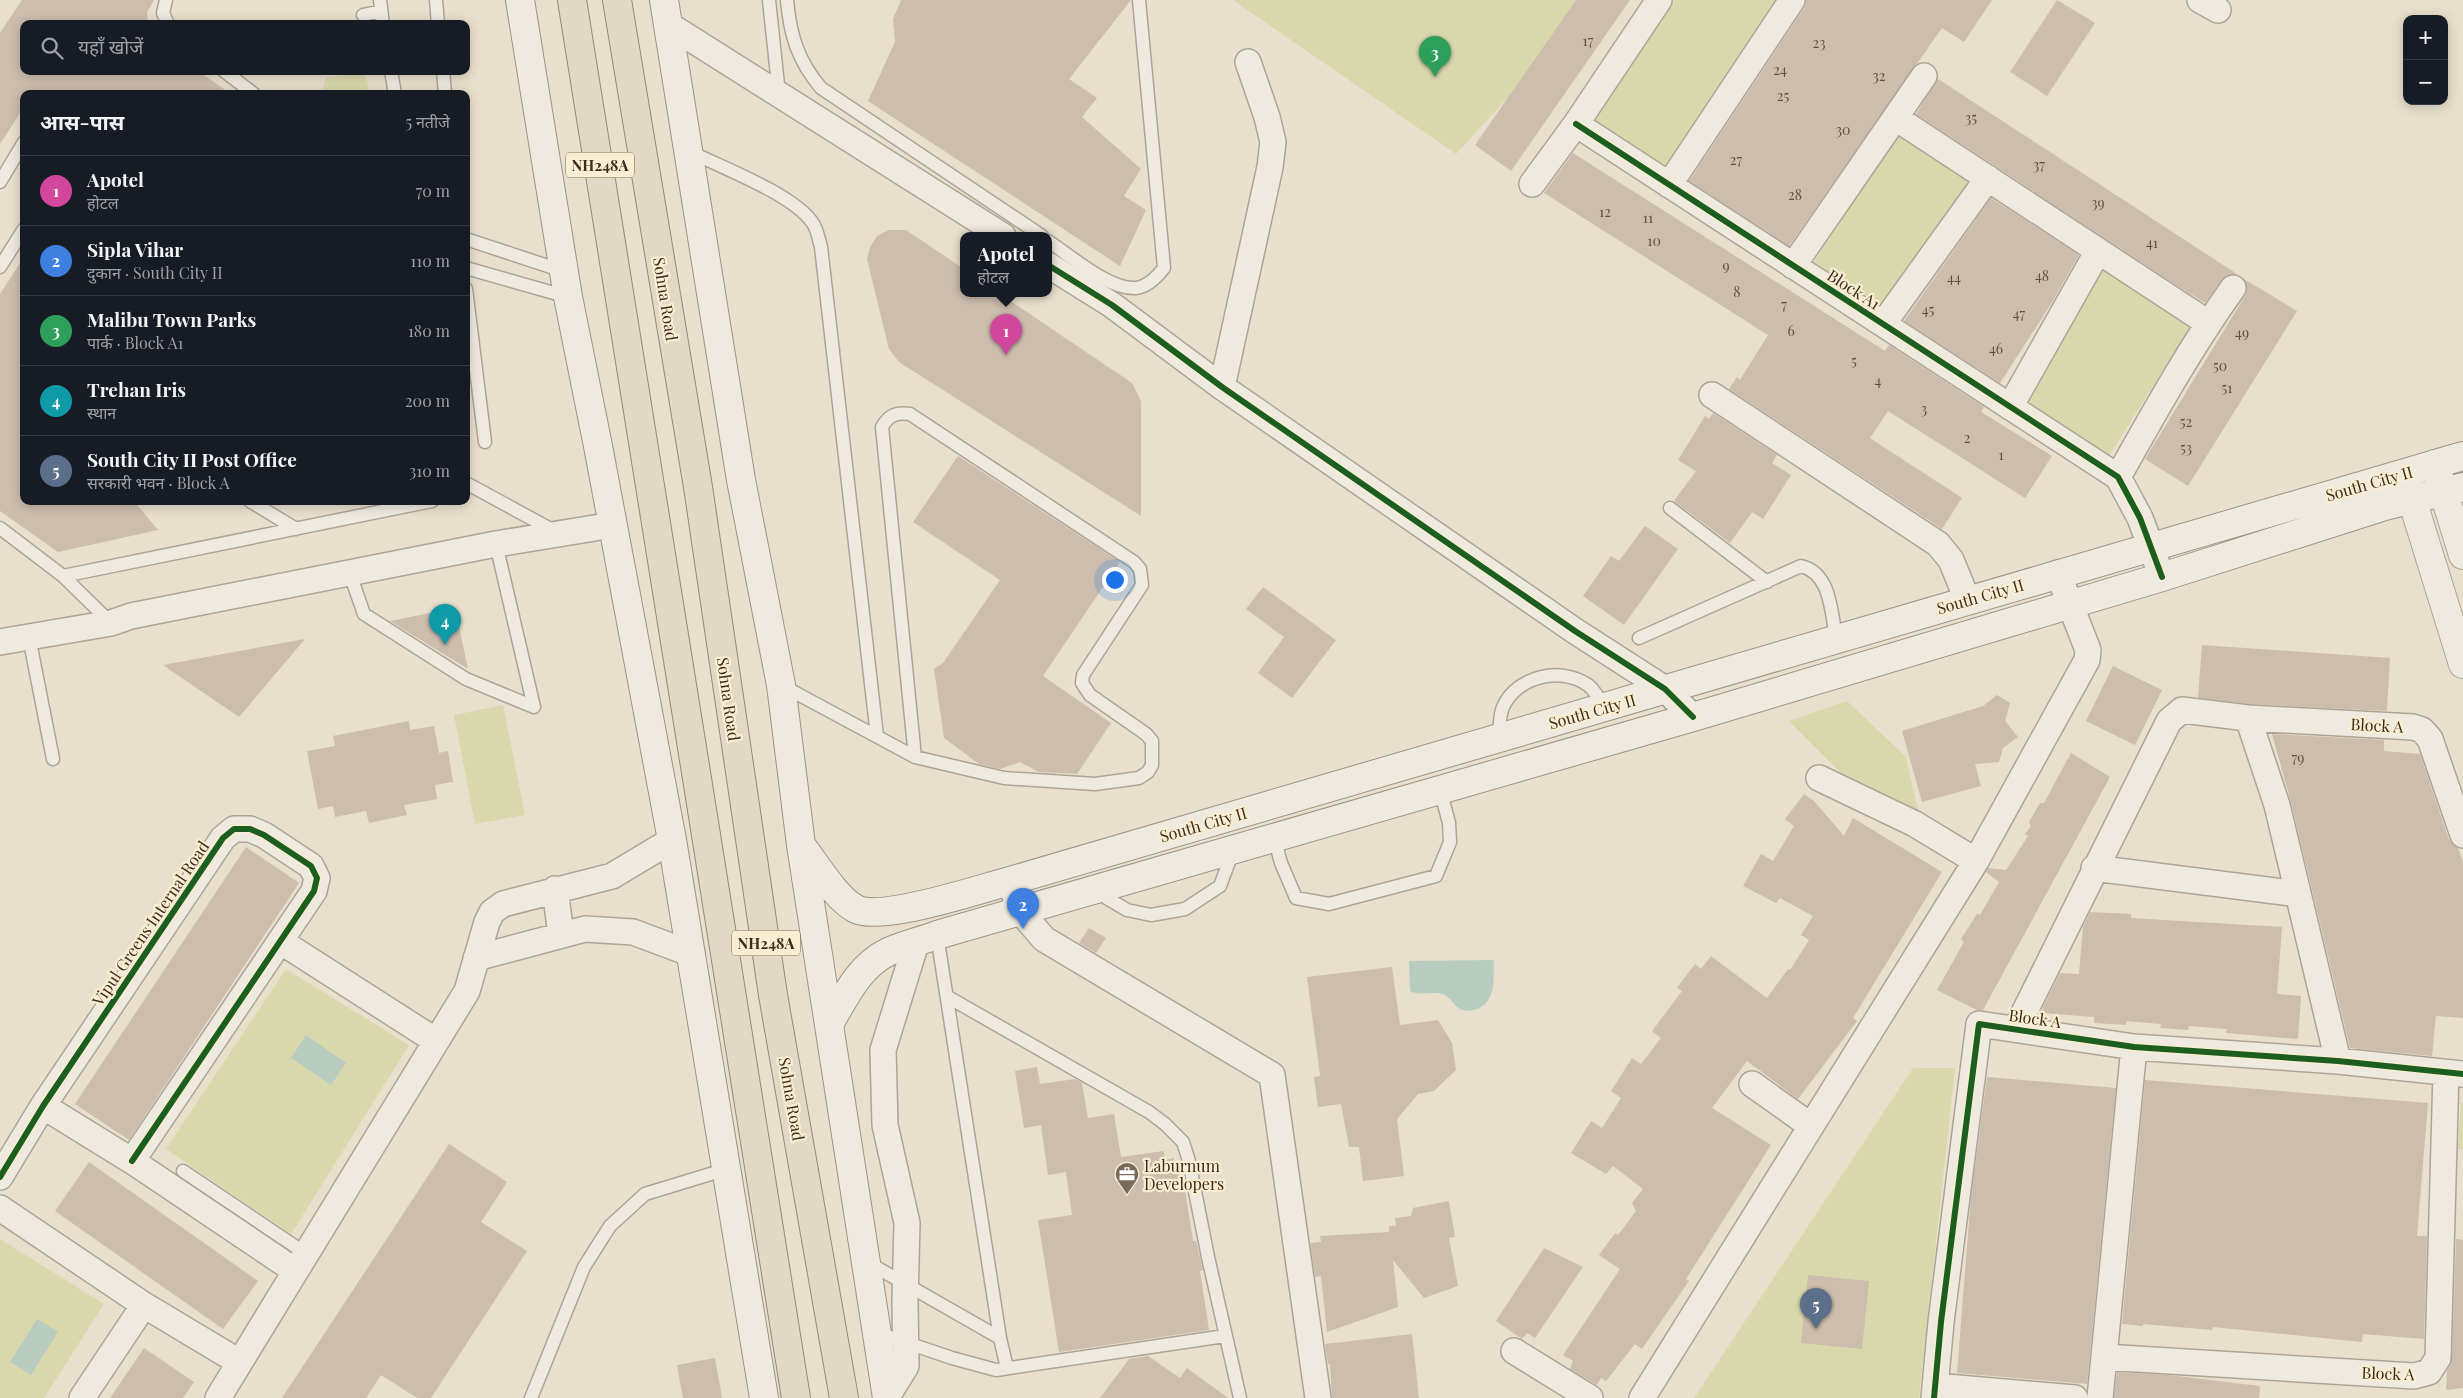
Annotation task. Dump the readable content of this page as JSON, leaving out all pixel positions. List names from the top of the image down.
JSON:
{
  "streets": {
    "highway": ["NH248A", "Sohna Road"],
    "main road": ["South City II"],
    "street": ["Block A1", "Block A", "Vipul Greens Internal Road"]
  },
  "places": {
    "office": ["Laburnum Developers"]
  },
  "house_numbers": [
    "17",
    "23",
    "24",
    "32",
    "25",
    "35",
    "30",
    "27",
    "37",
    "28",
    "39",
    "12",
    "11",
    "10",
    "41",
    "9",
    "48",
    "44",
    "8",
    "7",
    "45",
    "47",
    "6",
    "49",
    "46",
    "5",
    "50",
    "4",
    "51",
    "3",
    "52",
    "2",
    "53",
    "1",
    "79"
  ],
  "page": {
    "map_buttons": ["+", "−"],
    "search": "यहाँ खोजें",
    "pins": [
      "3",
      "1",
      "4",
      "2",
      "5"
    ],
    "heading": ["आस-पास", "5 नतीजे"],
    "list": [
      {
        "mark": "1",
        "name": "Apotel",
        "note": "होटल",
        "value": "70 m"
      },
      {
        "mark": "2",
        "name": "Sipla Vihar",
        "note": "दुकान · South City II",
        "value": "110 m"
      },
      {
        "mark": "3",
        "name": "Malibu Town Parks",
        "note": "पार्क · Block A1",
        "value": "180 m"
      },
      {
        "mark": "4",
        "name": "Trehan Iris",
        "note": "स्थान",
        "value": "200 m"
      },
      {
        "mark": "5",
        "name": "South City II Post Office",
        "note": "सरकारी भवन · Block A",
        "value": "310 m"
      }
    ],
    "popup": ["Apotel", "होटल"]
  }
}
